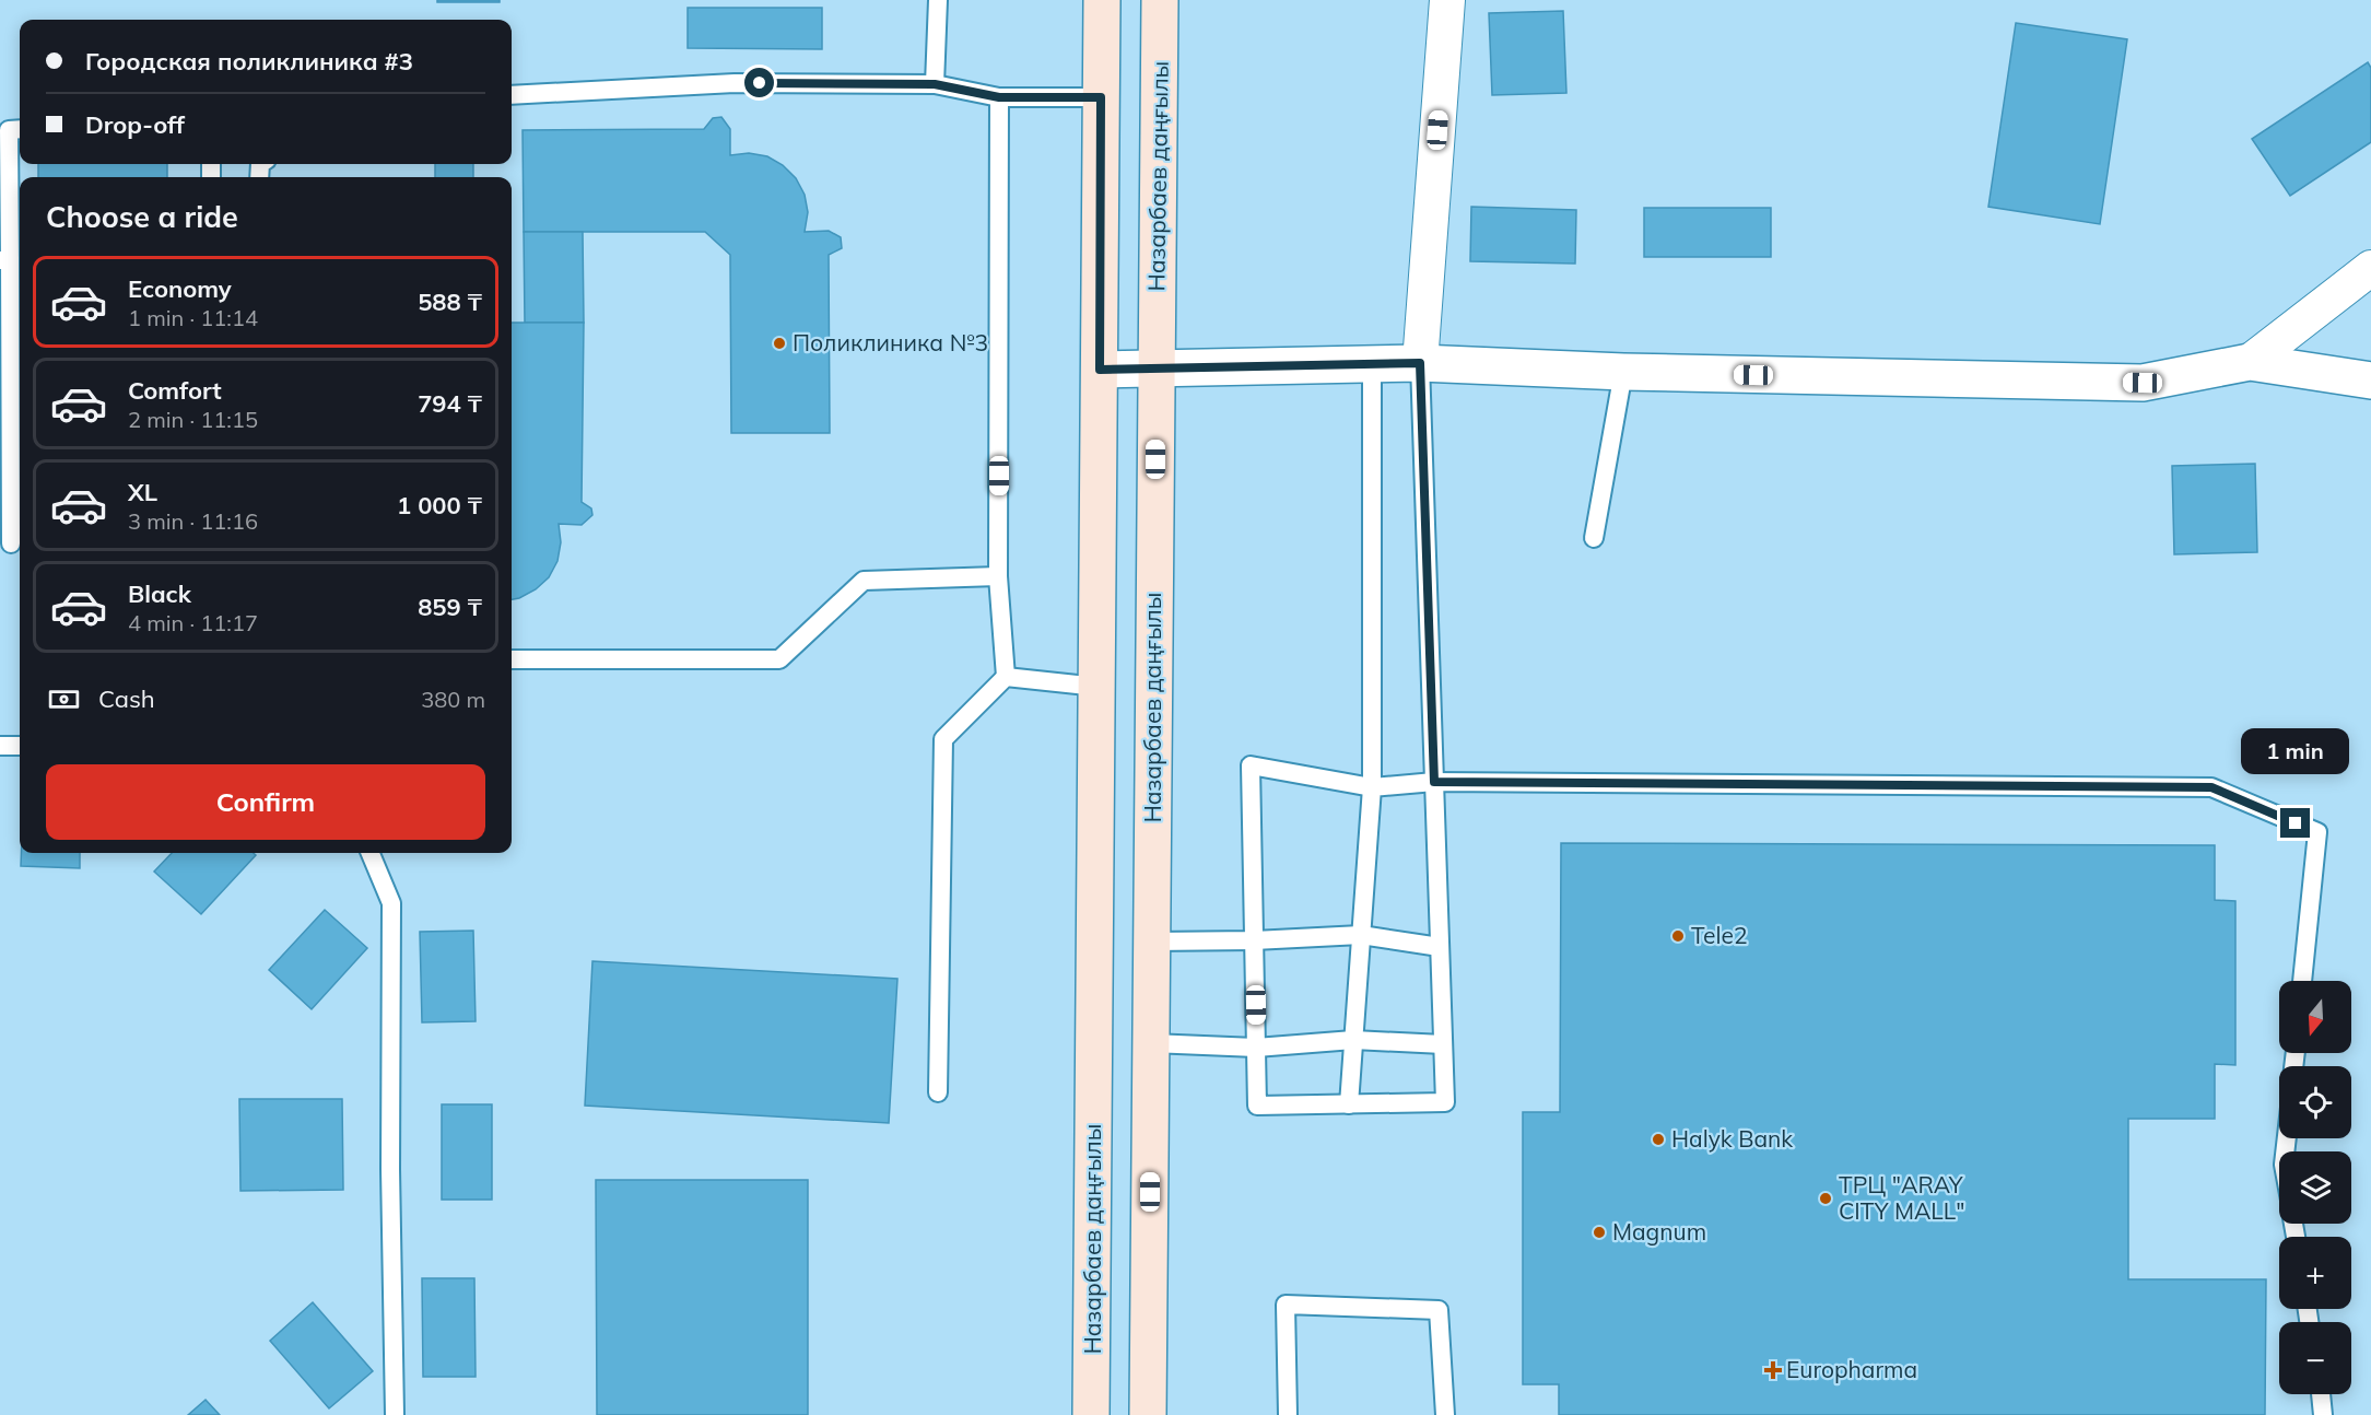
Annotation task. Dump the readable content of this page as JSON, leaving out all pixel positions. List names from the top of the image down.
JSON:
{
  "streets": {
    "main road": ["Назарбаев даңғылы"]
  },
  "places": {
    "other": [
      "Поликлиника №3",
      "Tele2",
      "Halyk Bank",
      "ТРЦ \"ARAY CITY MALL\"",
      "Magnum"
    ],
    "health": ["Europharma"]
  },
  "north": "bottom",
  "page": {
    "banner": ["Городская поликлиника #3", "Drop-off"],
    "heading": "Choose a ride",
    "list": [
      {
        "name": "Economy",
        "note": "1 min · 11:14",
        "value": "588 ₸"
      },
      {
        "name": "Comfort",
        "note": "2 min · 11:15",
        "value": "794 ₸"
      },
      {
        "name": "XL",
        "note": "3 min · 11:16",
        "value": "1 000 ₸"
      },
      {
        "name": "Black",
        "note": "4 min · 11:17",
        "value": "859 ₸"
      }
    ],
    "pay": ["Cash", "380 m"],
    "bubble": "1 min",
    "buttons": "Confirm",
    "map_buttons": ["+", "−"]
  }
}
